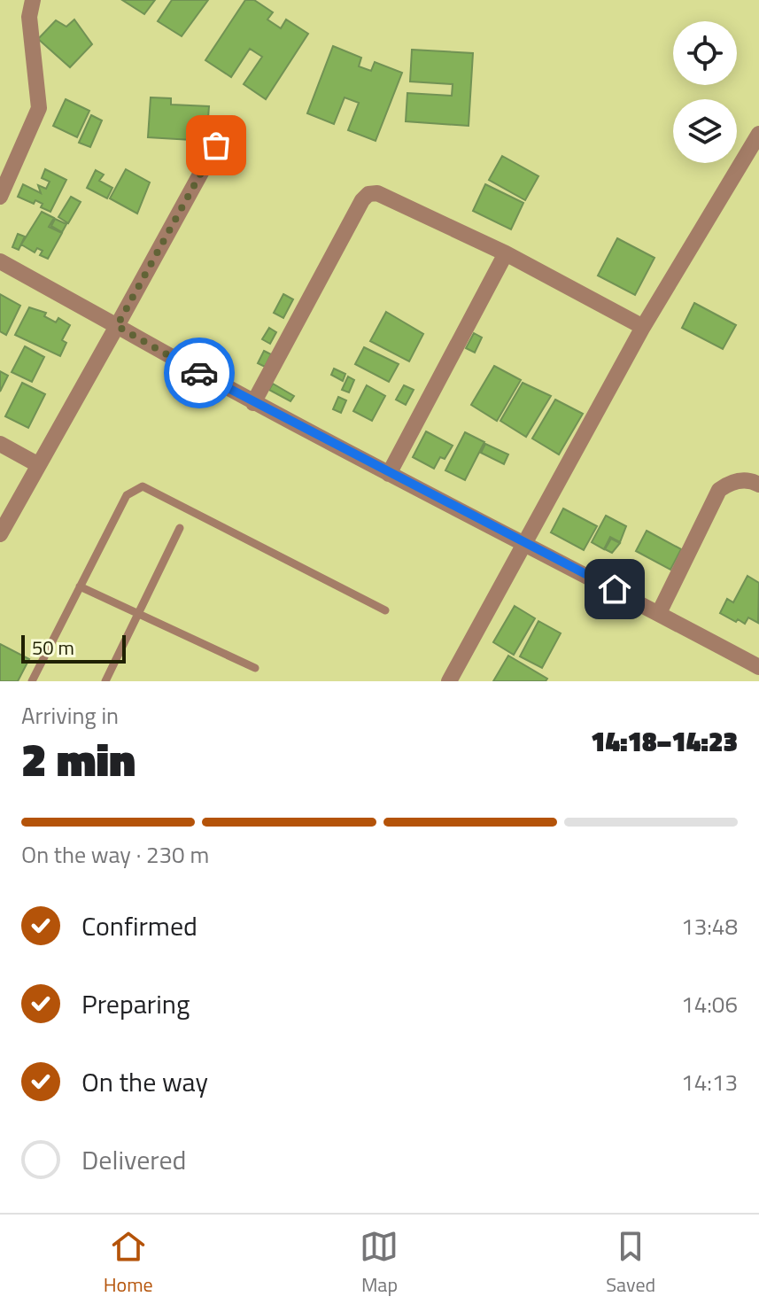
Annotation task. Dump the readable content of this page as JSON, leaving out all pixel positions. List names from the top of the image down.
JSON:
{
  "scale_bar": "50 m",
  "page": {
    "scale": "50 m",
    "heading": ["2 min", "Arriving in", "14:18–14:23"],
    "bar": "On the way · 230 m",
    "list": [
      ["Confirmed", "13:48"],
      ["Preparing", "14:06"],
      ["On the way", "14:13"],
      "Delivered"
    ],
    "tabs": ["Home", "Map", "Saved"]
  }
}
